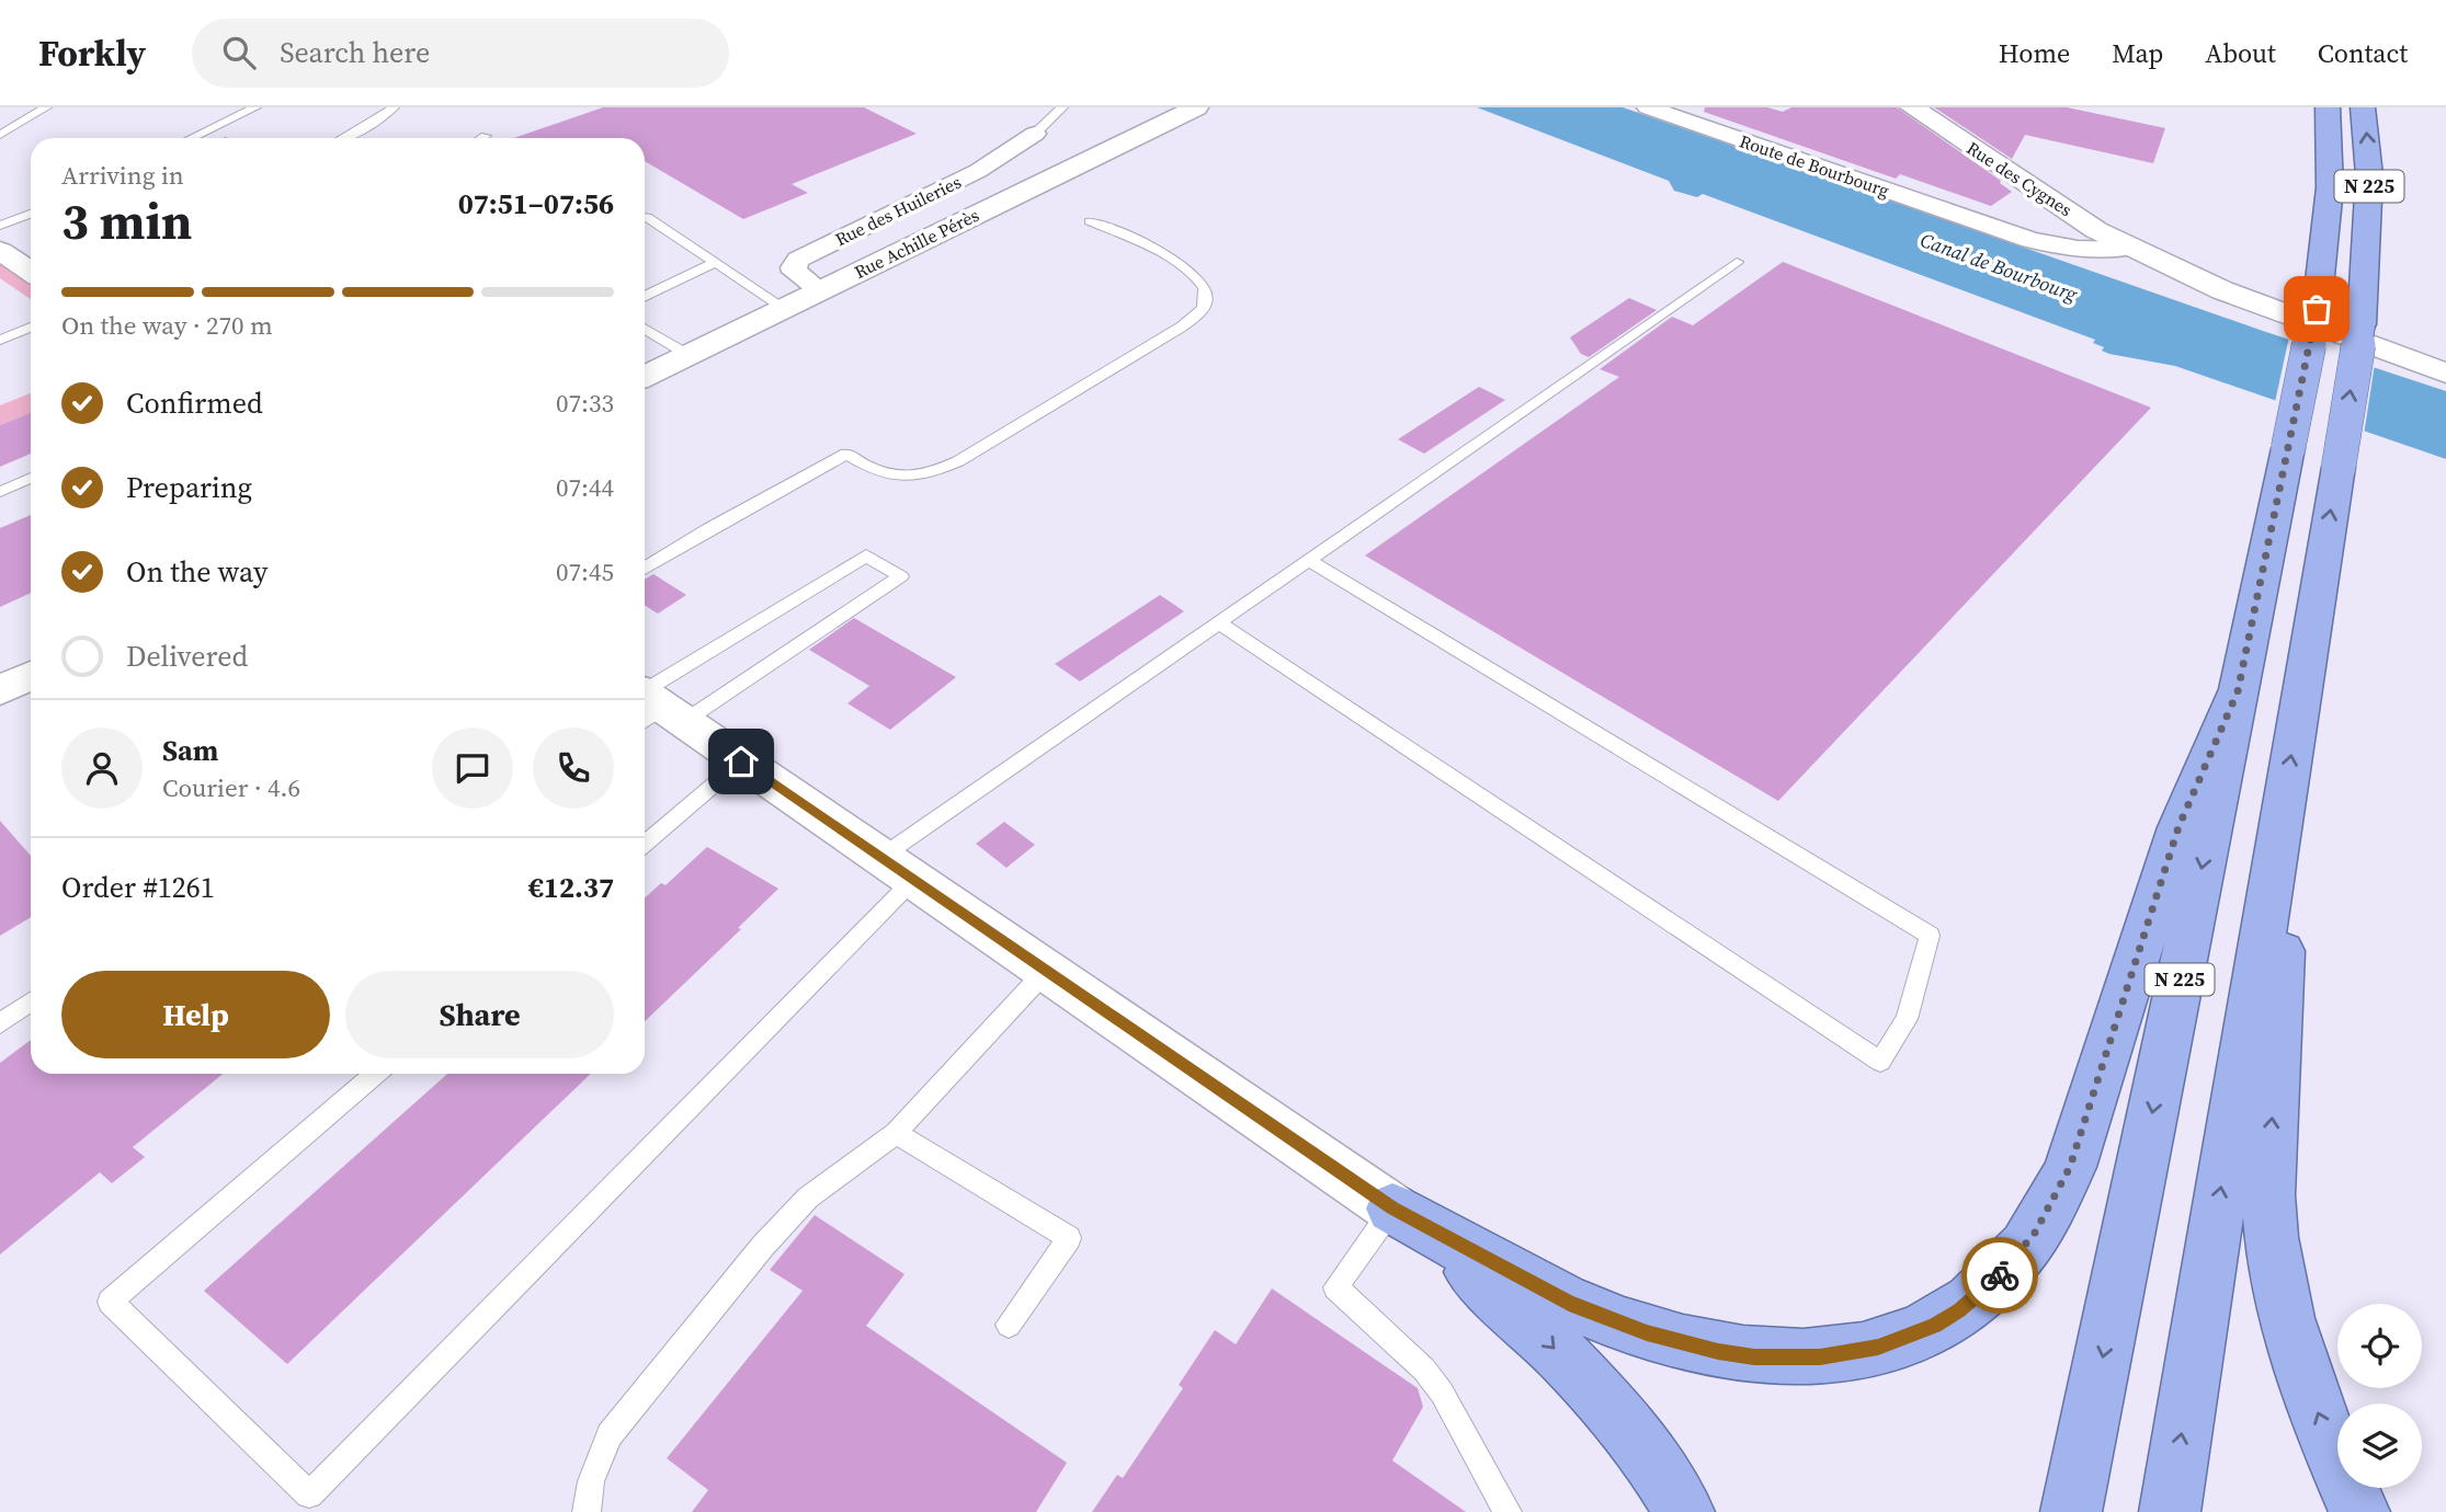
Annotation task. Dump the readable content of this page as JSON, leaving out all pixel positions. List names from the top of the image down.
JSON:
{
  "streets": {
    "highway": ["N 225"],
    "street": [
      "Route de Bourbourg",
      "Rue des Cygnes",
      "Rue des Huileries",
      "Rue Achille Pérès"
    ]
  },
  "crossings": [
    ["Route de Bourbourg", "Rue des Cygnes"],
    ["Rue des Huileries", "Rue Achille Pérès"]
  ],
  "water": ["Canal de Bourbourg"],
  "page": {
    "header": "Forkly",
    "search": "Search here",
    "nav": [
      "Home",
      "Map",
      "About",
      "Contact"
    ],
    "heading": ["3 min", "Arriving in", "07:51–07:56"],
    "panel": [
      "Sam",
      "Courier · 4.6",
      "Order #1261",
      "€12.37"
    ],
    "bar": "On the way · 270 m",
    "list": [
      ["Confirmed", "07:33"],
      ["Preparing", "07:44"],
      ["On the way", "07:45"],
      "Delivered"
    ],
    "buttons": ["Help", "Share"]
  }
}
